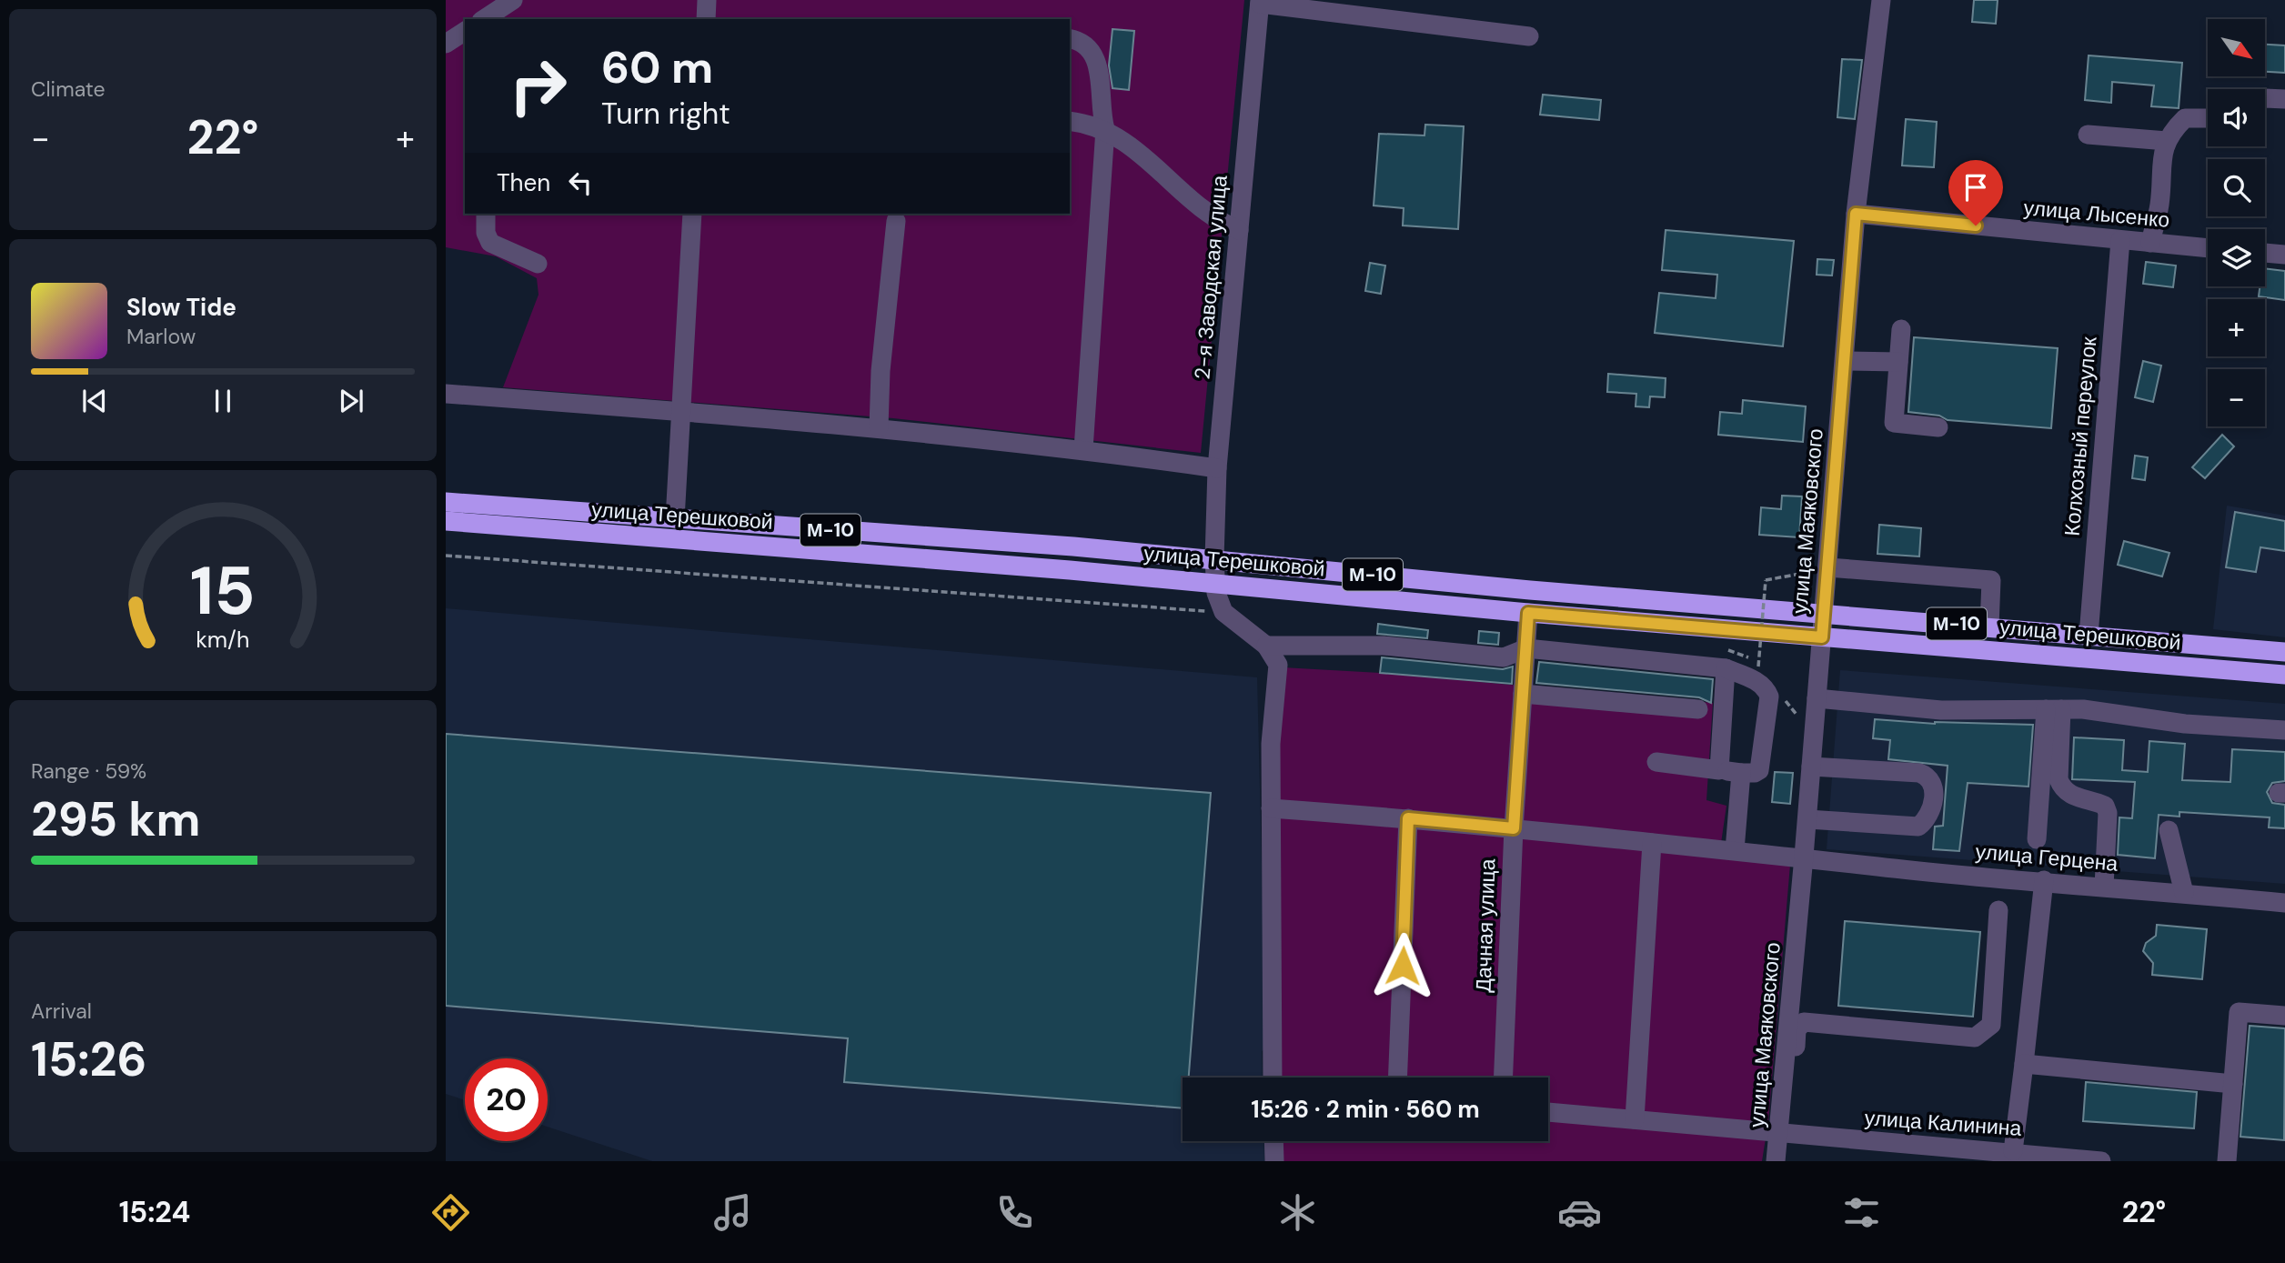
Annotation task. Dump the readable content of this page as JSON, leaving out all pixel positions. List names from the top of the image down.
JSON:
{
  "streets": {
    "highway": ["улица Терешковой", "М-10"],
    "street": [
      "улица Лысенко",
      "2-я Заводская улица",
      "Колхозный переулок",
      "улица Маяковского",
      "улица Герцена",
      "Дачная улица",
      "улица Калинина"
    ]
  },
  "crossings": [
    ["улица Лысенко", "Колхозный переулок"],
    ["улица Лысенко", "улица Маяковского"],
    ["2-я Заводская улица", "улица Терешковой"],
    ["Колхозный переулок", "улица Терешковой"],
    ["улица Терешковой", "улица Маяковского"],
    ["улица Терешковой", "Дачная улица"],
    ["улица Маяковского", "улица Герцена"],
    ["улица Маяковского", "улица Калинина"],
    ["улица Герцена", "Дачная улица"]
  ],
  "north": "bottom right",
  "page": {
    "tile": [
      "Climate",
      ["Range · 59%", "295 km"],
      ["Arrival", "15:26"]
    ],
    "map_buttons": ["+", "−"],
    "turn": ["60 m", "Turn right"],
    "heat": ["−", "22°", "+"],
    "then": "Then",
    "song": ["Slow Tide", "Marlow"],
    "limit": "20",
    "trip": "15:26 · 2 min · 560 m",
    "tabs": ["15:24", "22°"],
    "gauge": ["15", "km/h"]
  }
}
